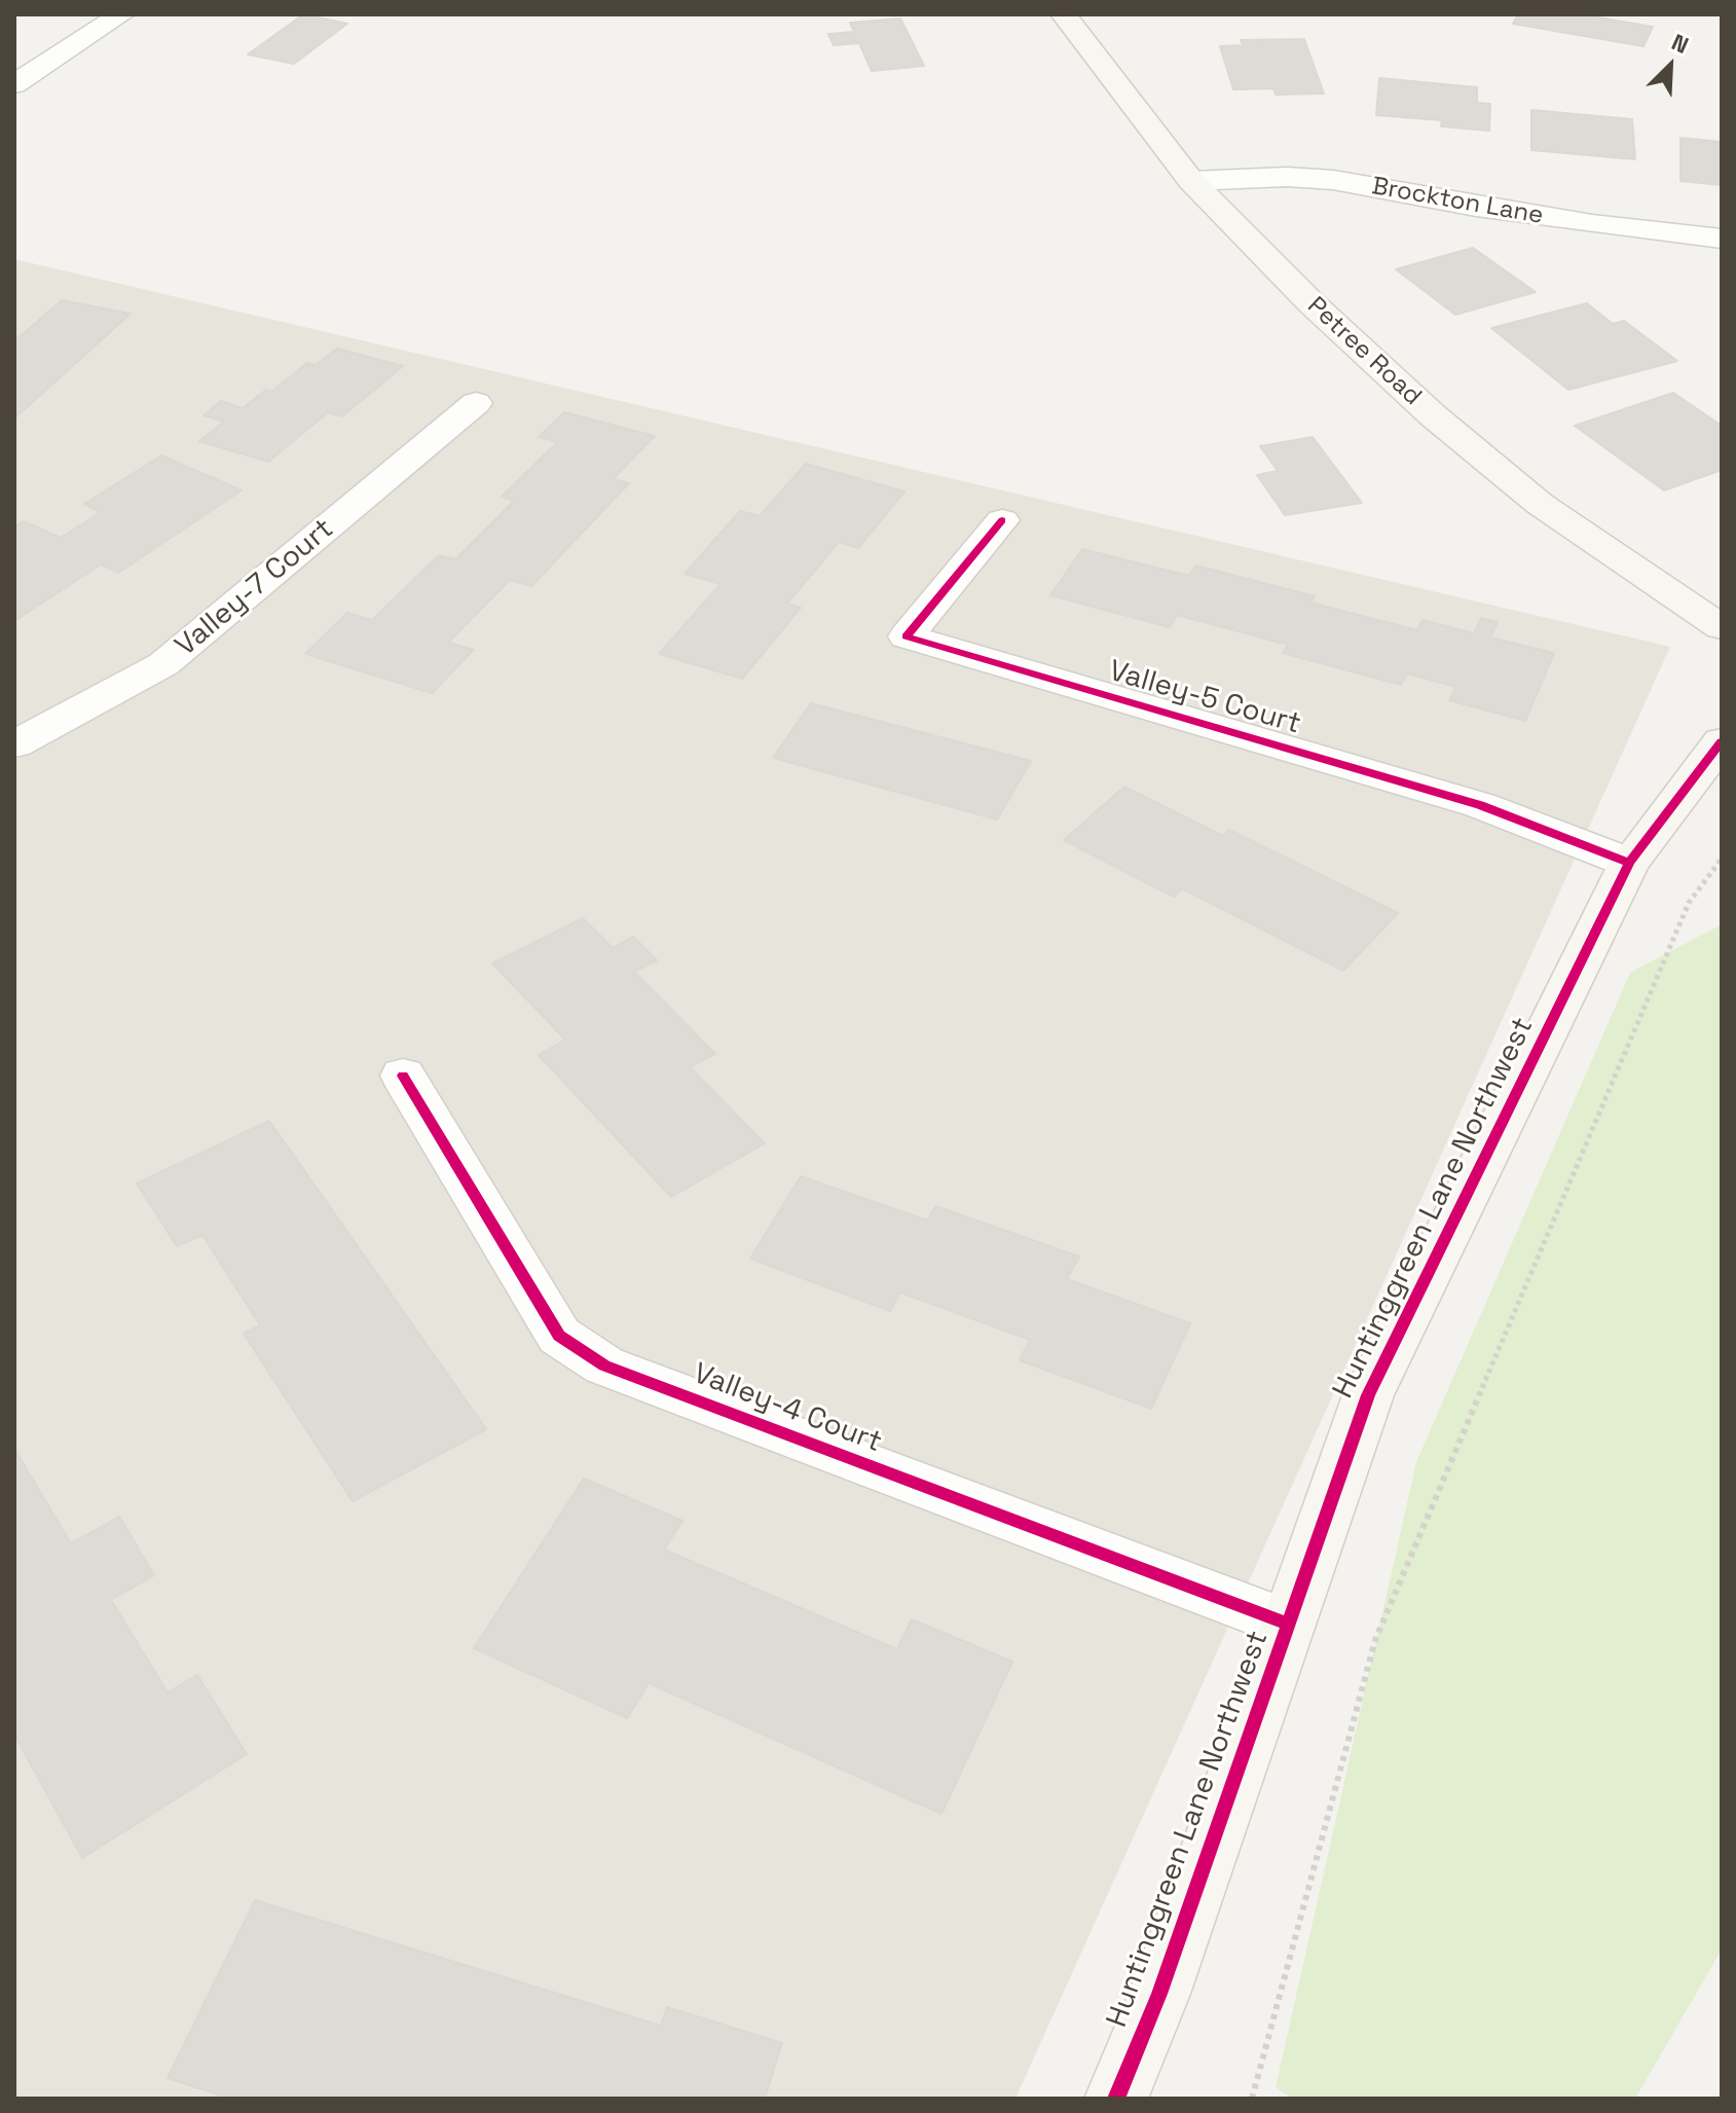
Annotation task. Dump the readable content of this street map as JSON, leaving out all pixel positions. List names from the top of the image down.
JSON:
{
  "streets": {
    "street": [
      "Brockton Lane",
      "Petree Road",
      "Valley-7 Court",
      "Valley-5 Court",
      "Huntinggreen Lane Northwest",
      "Valley-4 Court"
    ]
  },
  "crossings": [
    ["Brockton Lane", "Petree Road"],
    ["Valley-5 Court", "Huntinggreen Lane Northwest"],
    ["Huntinggreen Lane Northwest", "Valley-4 Court"]
  ],
  "north": "top right"
}
